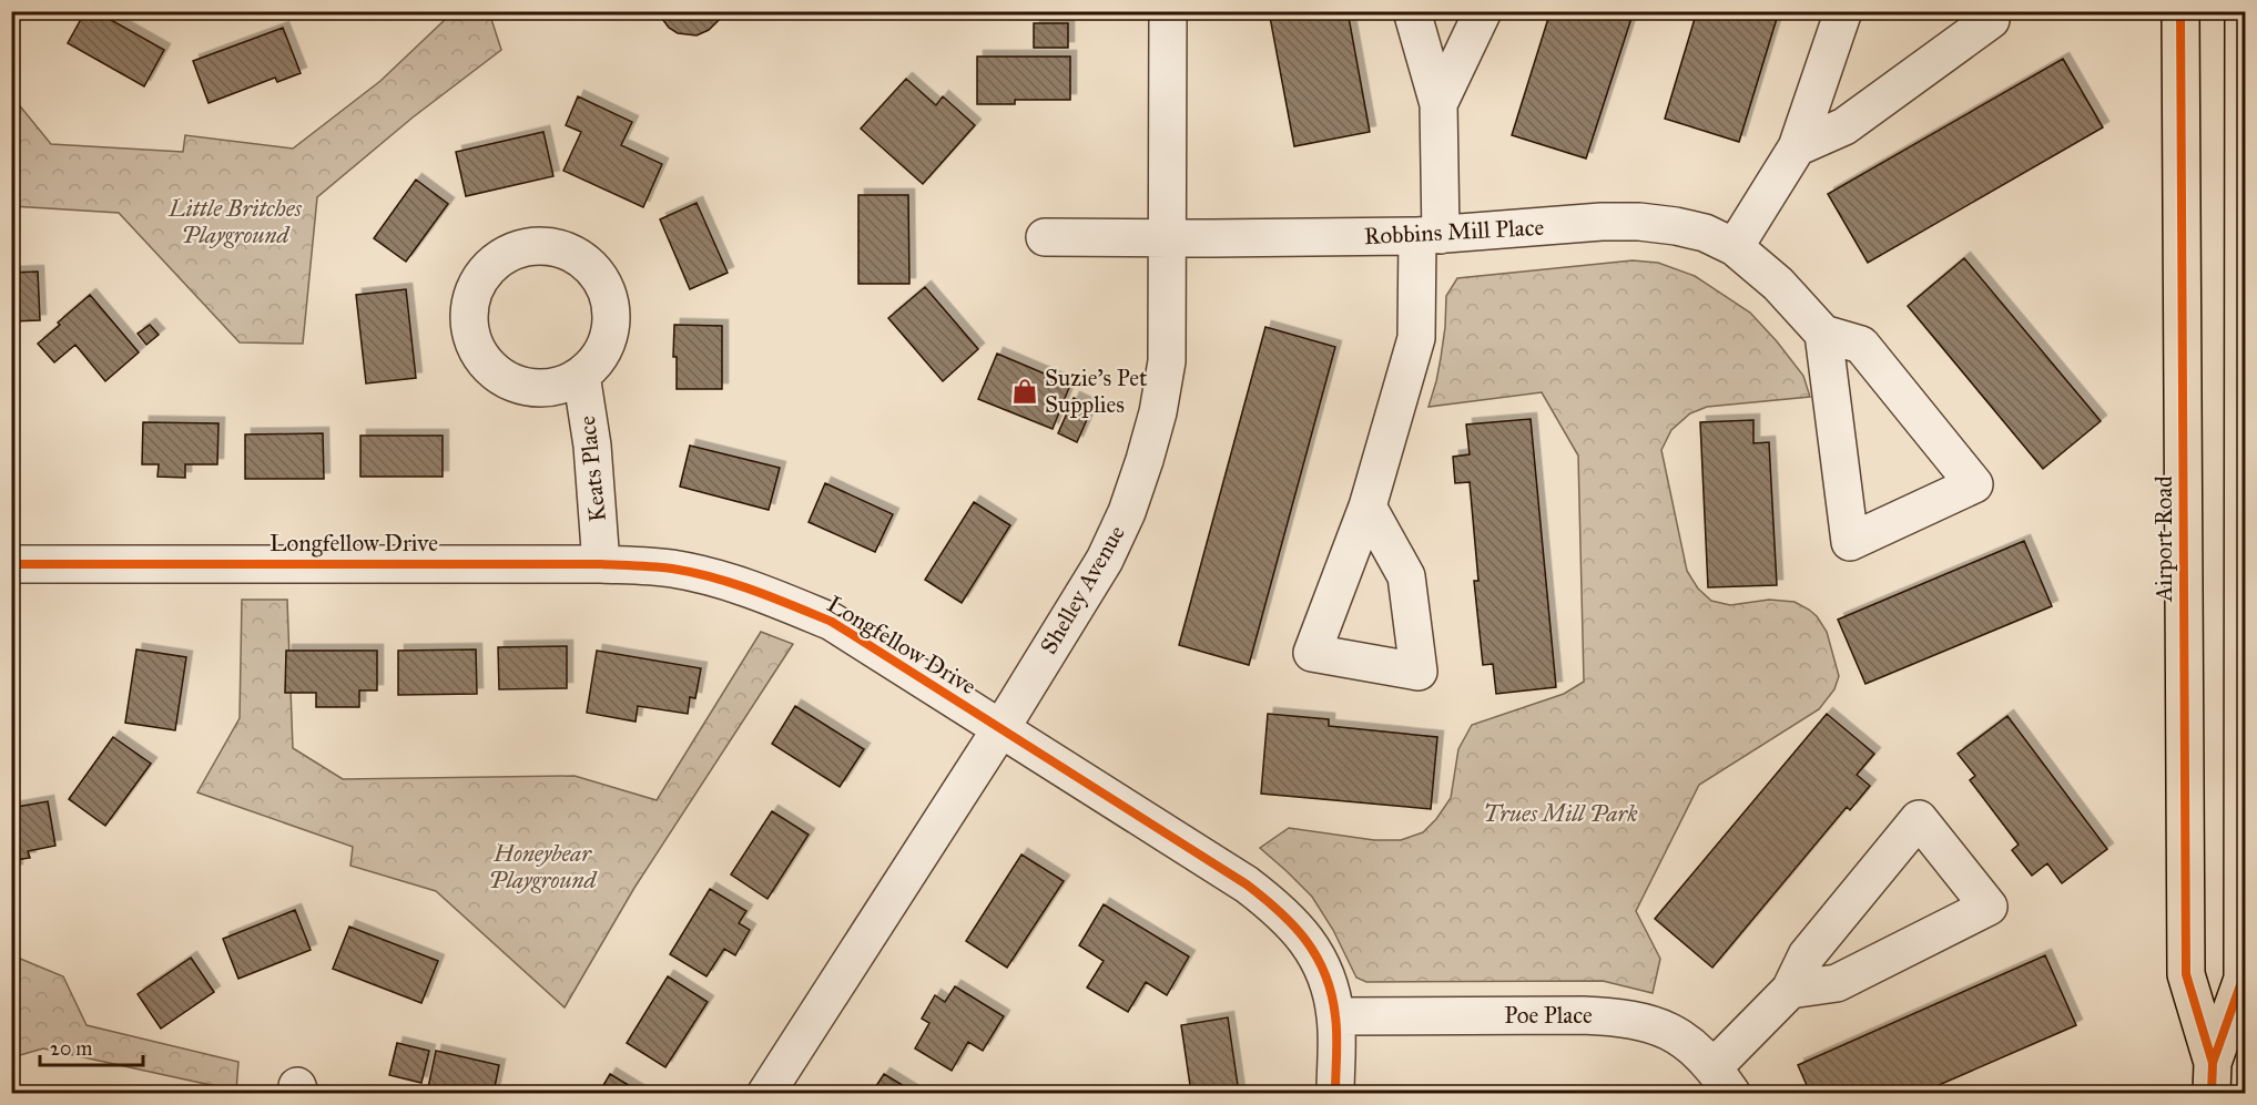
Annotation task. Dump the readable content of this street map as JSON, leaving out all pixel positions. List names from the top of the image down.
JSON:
{
  "streets": {
    "main road": ["Airport Road"],
    "street": [
      "Robbins Mill Place",
      "Keats Place",
      "Longfellow Drive",
      "Shelley Avenue",
      "Poe Place"
    ]
  },
  "crossings": [
    ["Robbins Mill Place", "Shelley Avenue"],
    ["Keats Place", "Longfellow Drive"],
    ["Longfellow Drive", "Shelley Avenue"],
    ["Longfellow Drive", "Poe Place"]
  ],
  "parks": ["Little Britches Playground", "Trues Mill Park", "Honeybear Playground"],
  "places": {
    "shop": ["Suzie's Pet Supplies"]
  },
  "scale_bar": "20 m"
}
